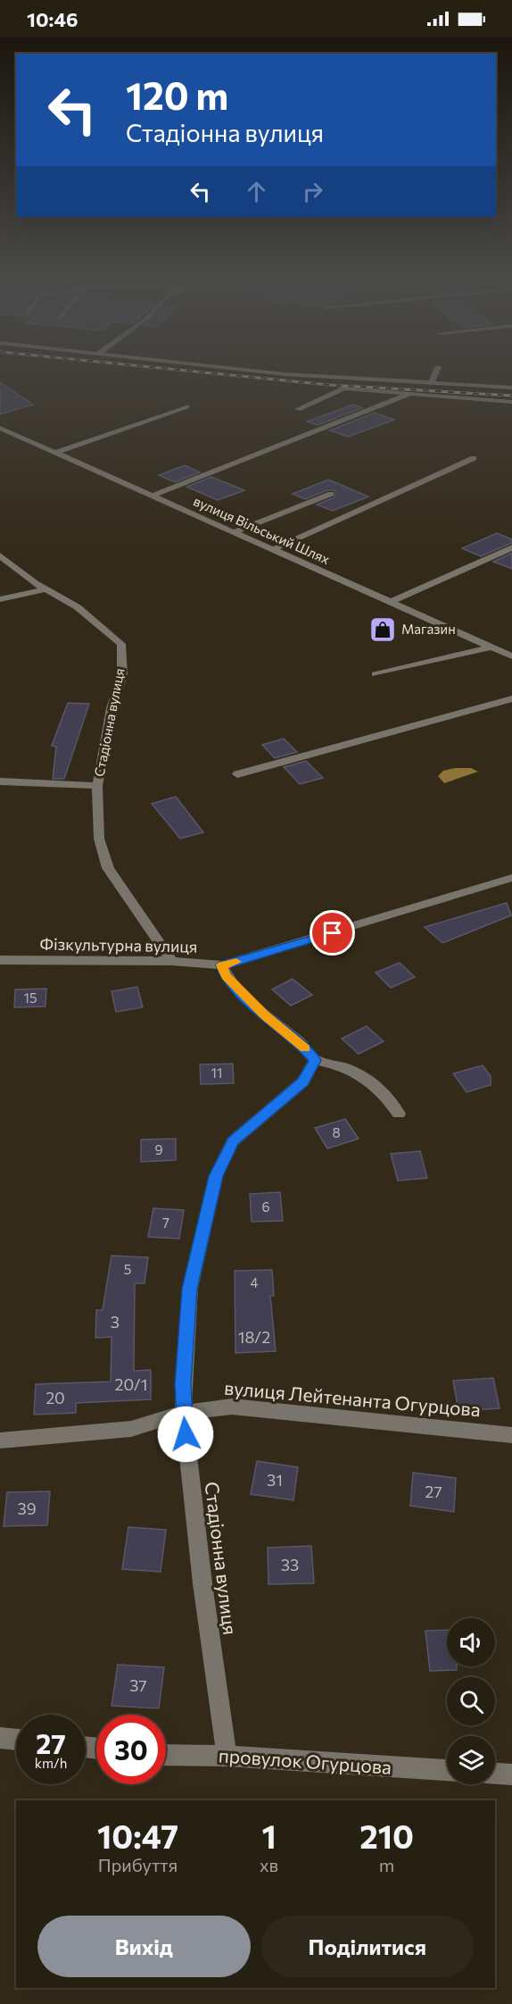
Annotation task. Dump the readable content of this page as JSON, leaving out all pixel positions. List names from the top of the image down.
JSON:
{
  "streets": {
    "street": [
      "вулиця Вільський Шлях",
      "Стадіонна вулиця",
      "Фізкультурна вулиця",
      "вулиця Лейтенанта Огурцова",
      "провулок Огурцова"
    ]
  },
  "crossings": [
    ["Стадіонна вулиця", "Фізкультурна вулиця"],
    ["Стадіонна вулиця", "вулиця Лейтенанта Огурцова"],
    ["Стадіонна вулиця", "провулок Огурцова"]
  ],
  "places": {
    "shop": ["Магазин"]
  },
  "house_numbers": [
    "15",
    "11",
    "8",
    "9",
    "6",
    "7",
    "5",
    "4",
    "3",
    "18/2",
    "20/1",
    "20",
    "31",
    "27",
    "39",
    "33",
    "37"
  ],
  "page": {
    "status": "10:46",
    "turn": ["120 m", "Стадіонна вулиця"],
    "speed": "27 km/h",
    "limit": "30",
    "eta": [
      "10:47",
      "Прибуття",
      "1",
      "хв",
      "210",
      "m"
    ],
    "buttons": ["Вихід", "Поділитися"]
  }
}
